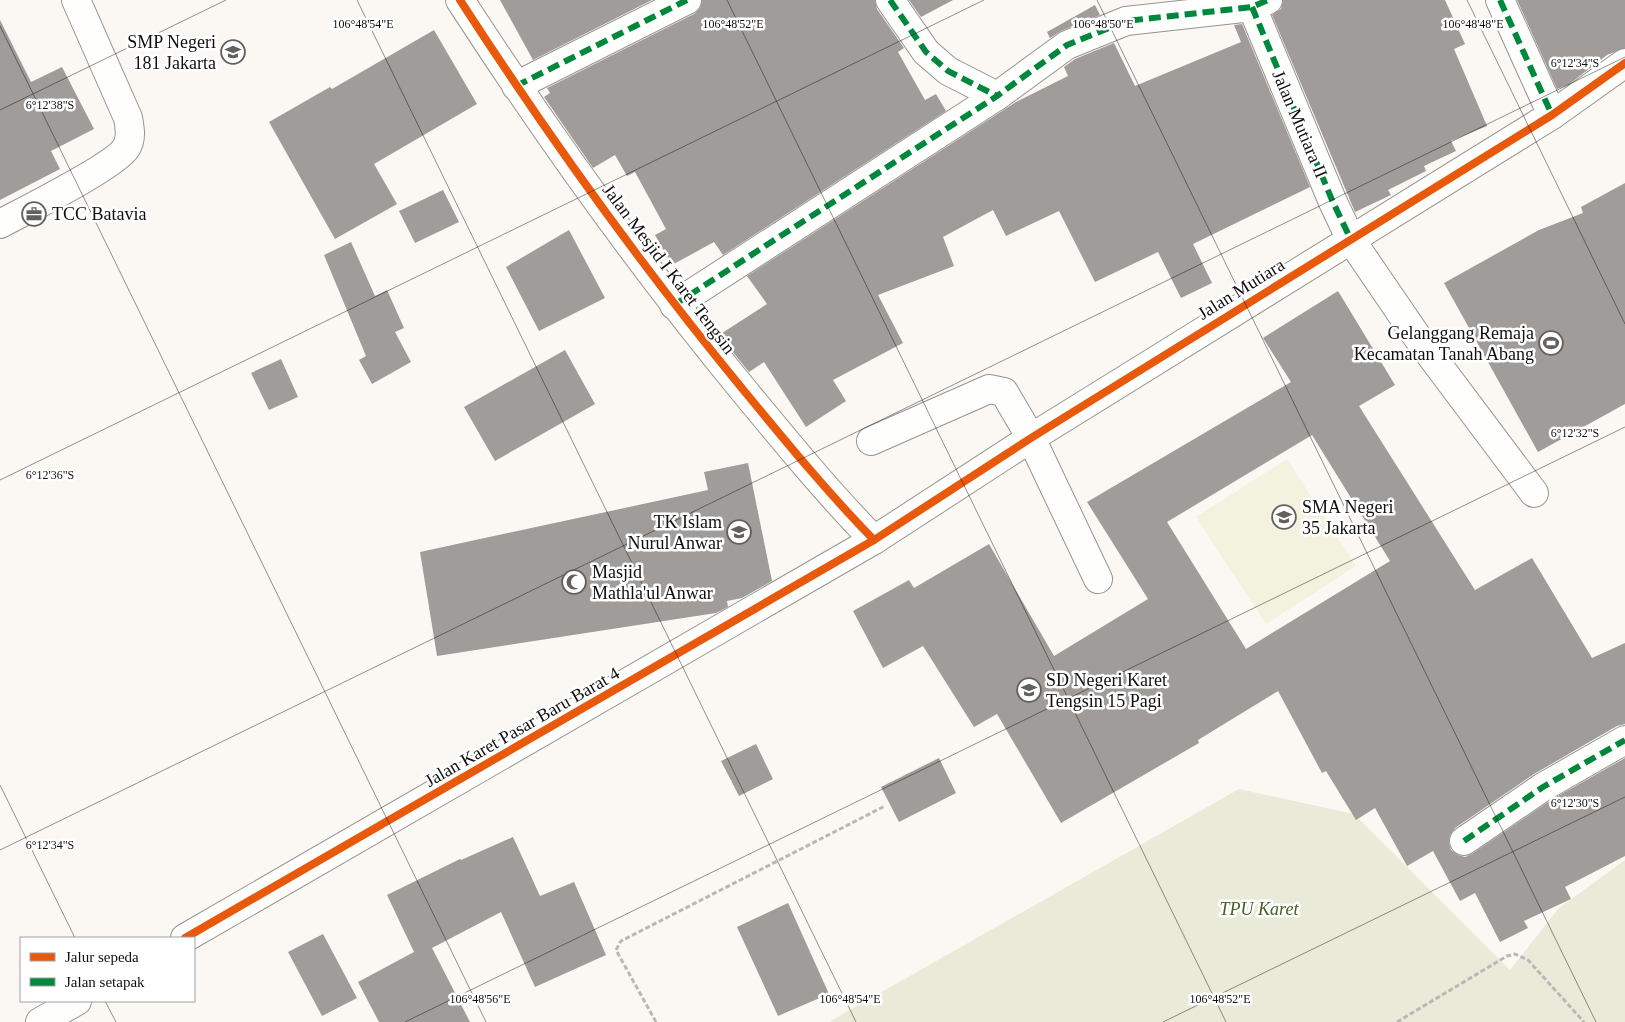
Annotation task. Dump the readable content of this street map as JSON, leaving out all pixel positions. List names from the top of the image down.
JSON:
{
  "streets": {
    "street": [
      "Jalan Mutiara II",
      "Jalan Mesjid I Karet Tengsin",
      "Jalan Mutiara",
      "Jalan Karet Pasar Baru Barat 4"
    ]
  },
  "crossings": [
    ["Jalan Mutiara II", "Jalan Mutiara"],
    ["Jalan Mesjid I Karet Tengsin", "Jalan Mutiara"],
    ["Jalan Mesjid I Karet Tengsin", "Jalan Karet Pasar Baru Barat 4"],
    ["Jalan Mutiara", "Jalan Karet Pasar Baru Barat 4"]
  ],
  "parks": ["TPU Karet"],
  "places": {
    "school or university": [
      "SMP Negeri 181 Jakarta",
      "SMA Negeri 35 Jakarta",
      "TK Islam Nurul Anwar",
      "SD Negeri Karet Tengsin 15 Pagi"
    ],
    "office": ["TCC Batavia"],
    "sports": ["Gelanggang Remaja Kecamatan Tanah Abang"],
    "mosque": ["Masjid Mathla'ul Anwar"]
  },
  "legend": ["Jalur sepeda", "Jalan setapak"],
  "coordinates": [
    "106°48'54\"E",
    "106°48'52\"E",
    "106°48'50\"E",
    "106°48'48\"E",
    "6°12'34\"S",
    "6°12'38\"S",
    "6°12'32\"S",
    "6°12'36\"S",
    "6°12'30\"S",
    "106°48'56\"E"
  ]
}
